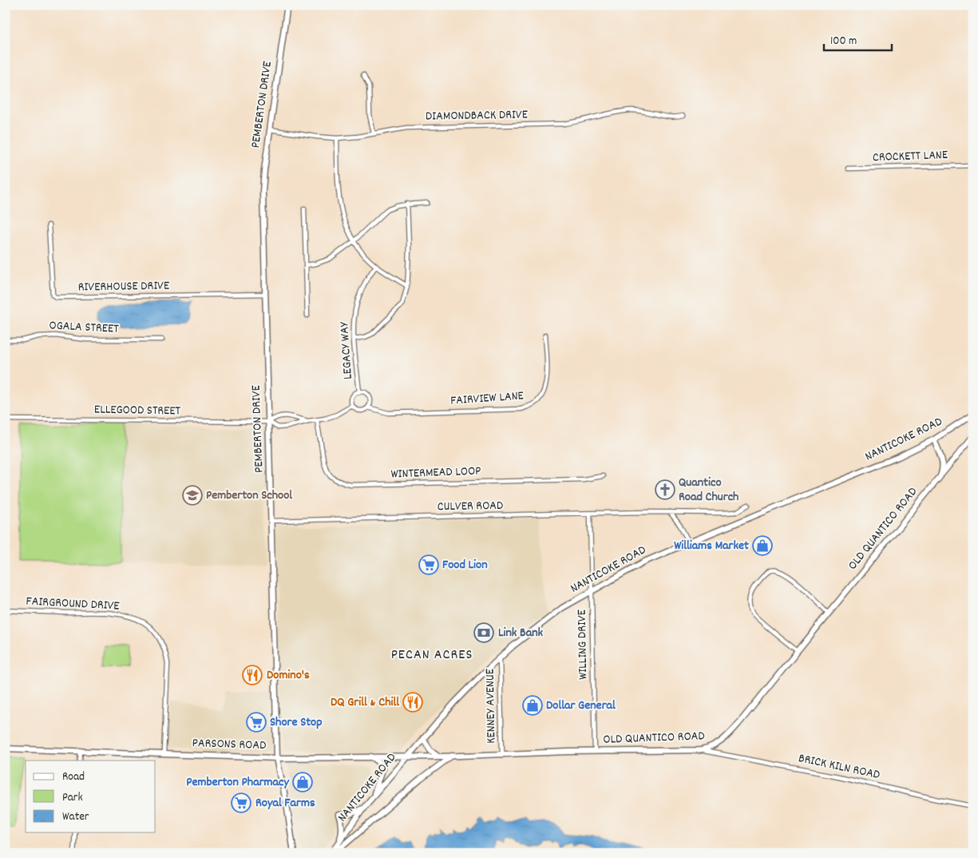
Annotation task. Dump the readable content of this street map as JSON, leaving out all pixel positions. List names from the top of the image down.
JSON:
{
  "streets": {
    "street": [
      "PEMBERTON DRIVE",
      "DIAMONDBACK DRIVE",
      "CROCKETT LANE",
      "RIVERHOUSE DRIVE",
      "OGALA STREET",
      "LEGACY WAY",
      "FAIRVIEW LANE",
      "ELLEGOOD STREET",
      "NANTICOKE ROAD",
      "WINTERMEAD LOOP",
      "CULVER ROAD",
      "OLD QUANTICO ROAD",
      "FAIRGROUND DRIVE",
      "WILLING DRIVE",
      "KENNEY AVENUE",
      "PARSONS ROAD",
      "BRICK KILN ROAD"
    ]
  },
  "crossings": [
    ["PEMBERTON DRIVE", "DIAMONDBACK DRIVE"],
    ["PEMBERTON DRIVE", "RIVERHOUSE DRIVE"],
    ["PEMBERTON DRIVE", "ELLEGOOD STREET"],
    ["PEMBERTON DRIVE", "CULVER ROAD"],
    ["PEMBERTON DRIVE", "PARSONS ROAD"],
    ["LEGACY WAY", "FAIRVIEW LANE"],
    ["NANTICOKE ROAD", "WILLING DRIVE"],
    ["NANTICOKE ROAD", "KENNEY AVENUE"],
    ["NANTICOKE ROAD", "PARSONS ROAD"],
    ["CULVER ROAD", "WILLING DRIVE"],
    ["OLD QUANTICO ROAD", "WILLING DRIVE"],
    ["OLD QUANTICO ROAD", "KENNEY AVENUE"],
    ["OLD QUANTICO ROAD", "PARSONS ROAD"],
    ["OLD QUANTICO ROAD", "BRICK KILN ROAD"],
    ["FAIRGROUND DRIVE", "PARSONS ROAD"]
  ],
  "districts": ["PECAN ACRES"],
  "places": {
    "church": ["Quantico Road Church"],
    "school or university": ["Pemberton School"],
    "shop": ["Williams Market", "Dollar General", "Pemberton Pharmacy"],
    "supermarket": ["Food Lion", "Shore Stop", "Royal Farms"],
    "bank": ["Link Bank"],
    "restaurant": ["Domino's", "DQ Grill & Chill"]
  },
  "legend": ["Road", "Park", "Water"],
  "scale_bar": "100 m"
}
